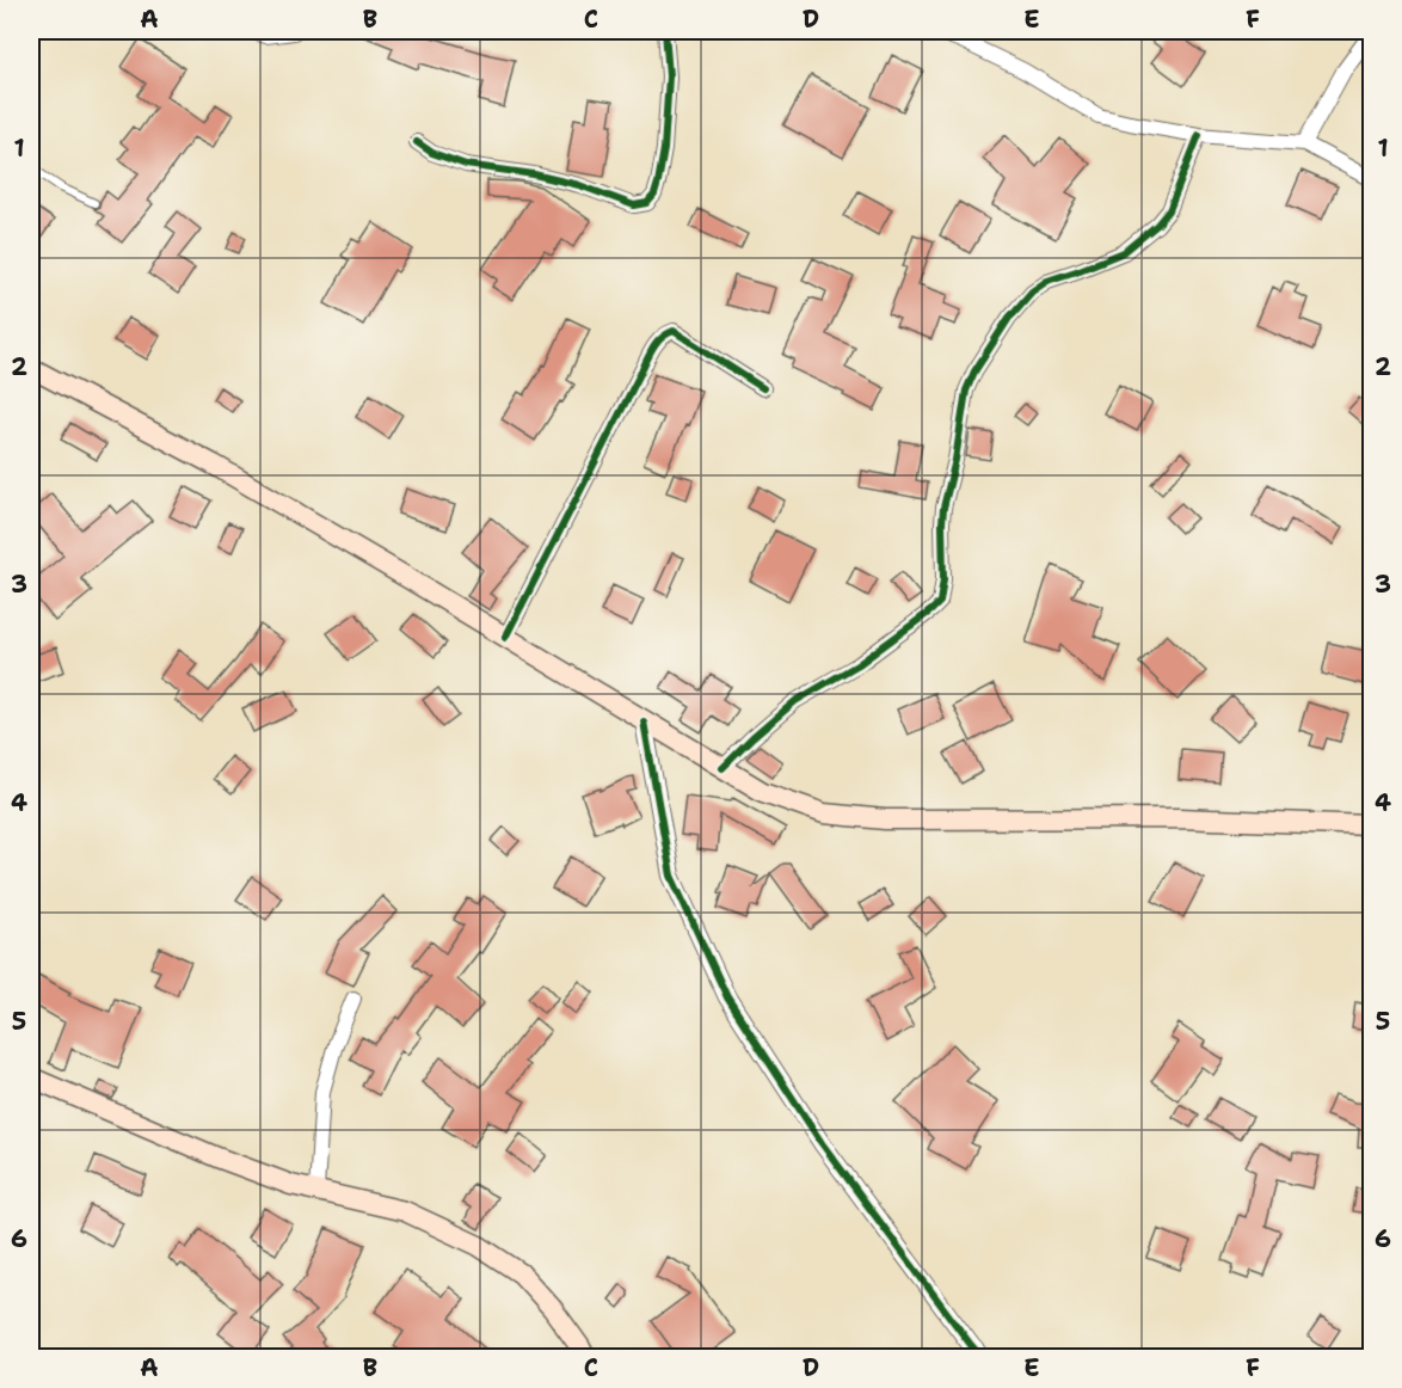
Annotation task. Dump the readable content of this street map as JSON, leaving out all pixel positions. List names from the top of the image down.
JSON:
{
  "grid": {
    "columns": [
      "A",
      "B",
      "C",
      "D",
      "E",
      "F"
    ],
    "rows": [
      "1",
      "2",
      "3",
      "4",
      "5",
      "6"
    ]
  }
}
